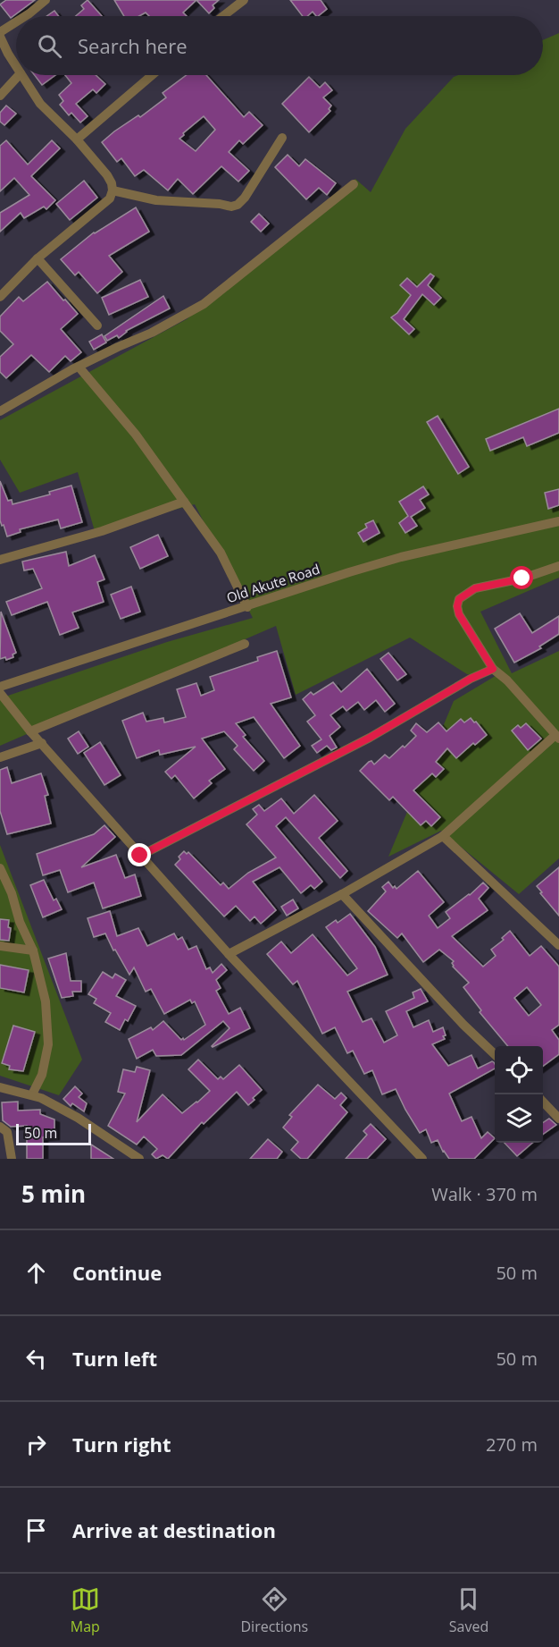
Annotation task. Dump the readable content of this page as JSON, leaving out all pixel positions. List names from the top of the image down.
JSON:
{
  "streets": {
    "street": ["Old Akute Road"]
  },
  "scale_bar": "50 m",
  "page": {
    "search": "Search here",
    "scale": "50 m",
    "heading": ["5 min", "Walk · 370 m"],
    "list": [
      ["Continue", "50 m"],
      ["Turn left", "50 m"],
      ["Turn right", "270 m"],
      "Arrive at destination"
    ],
    "nav": ["Map", "Directions", "Saved"]
  }
}
